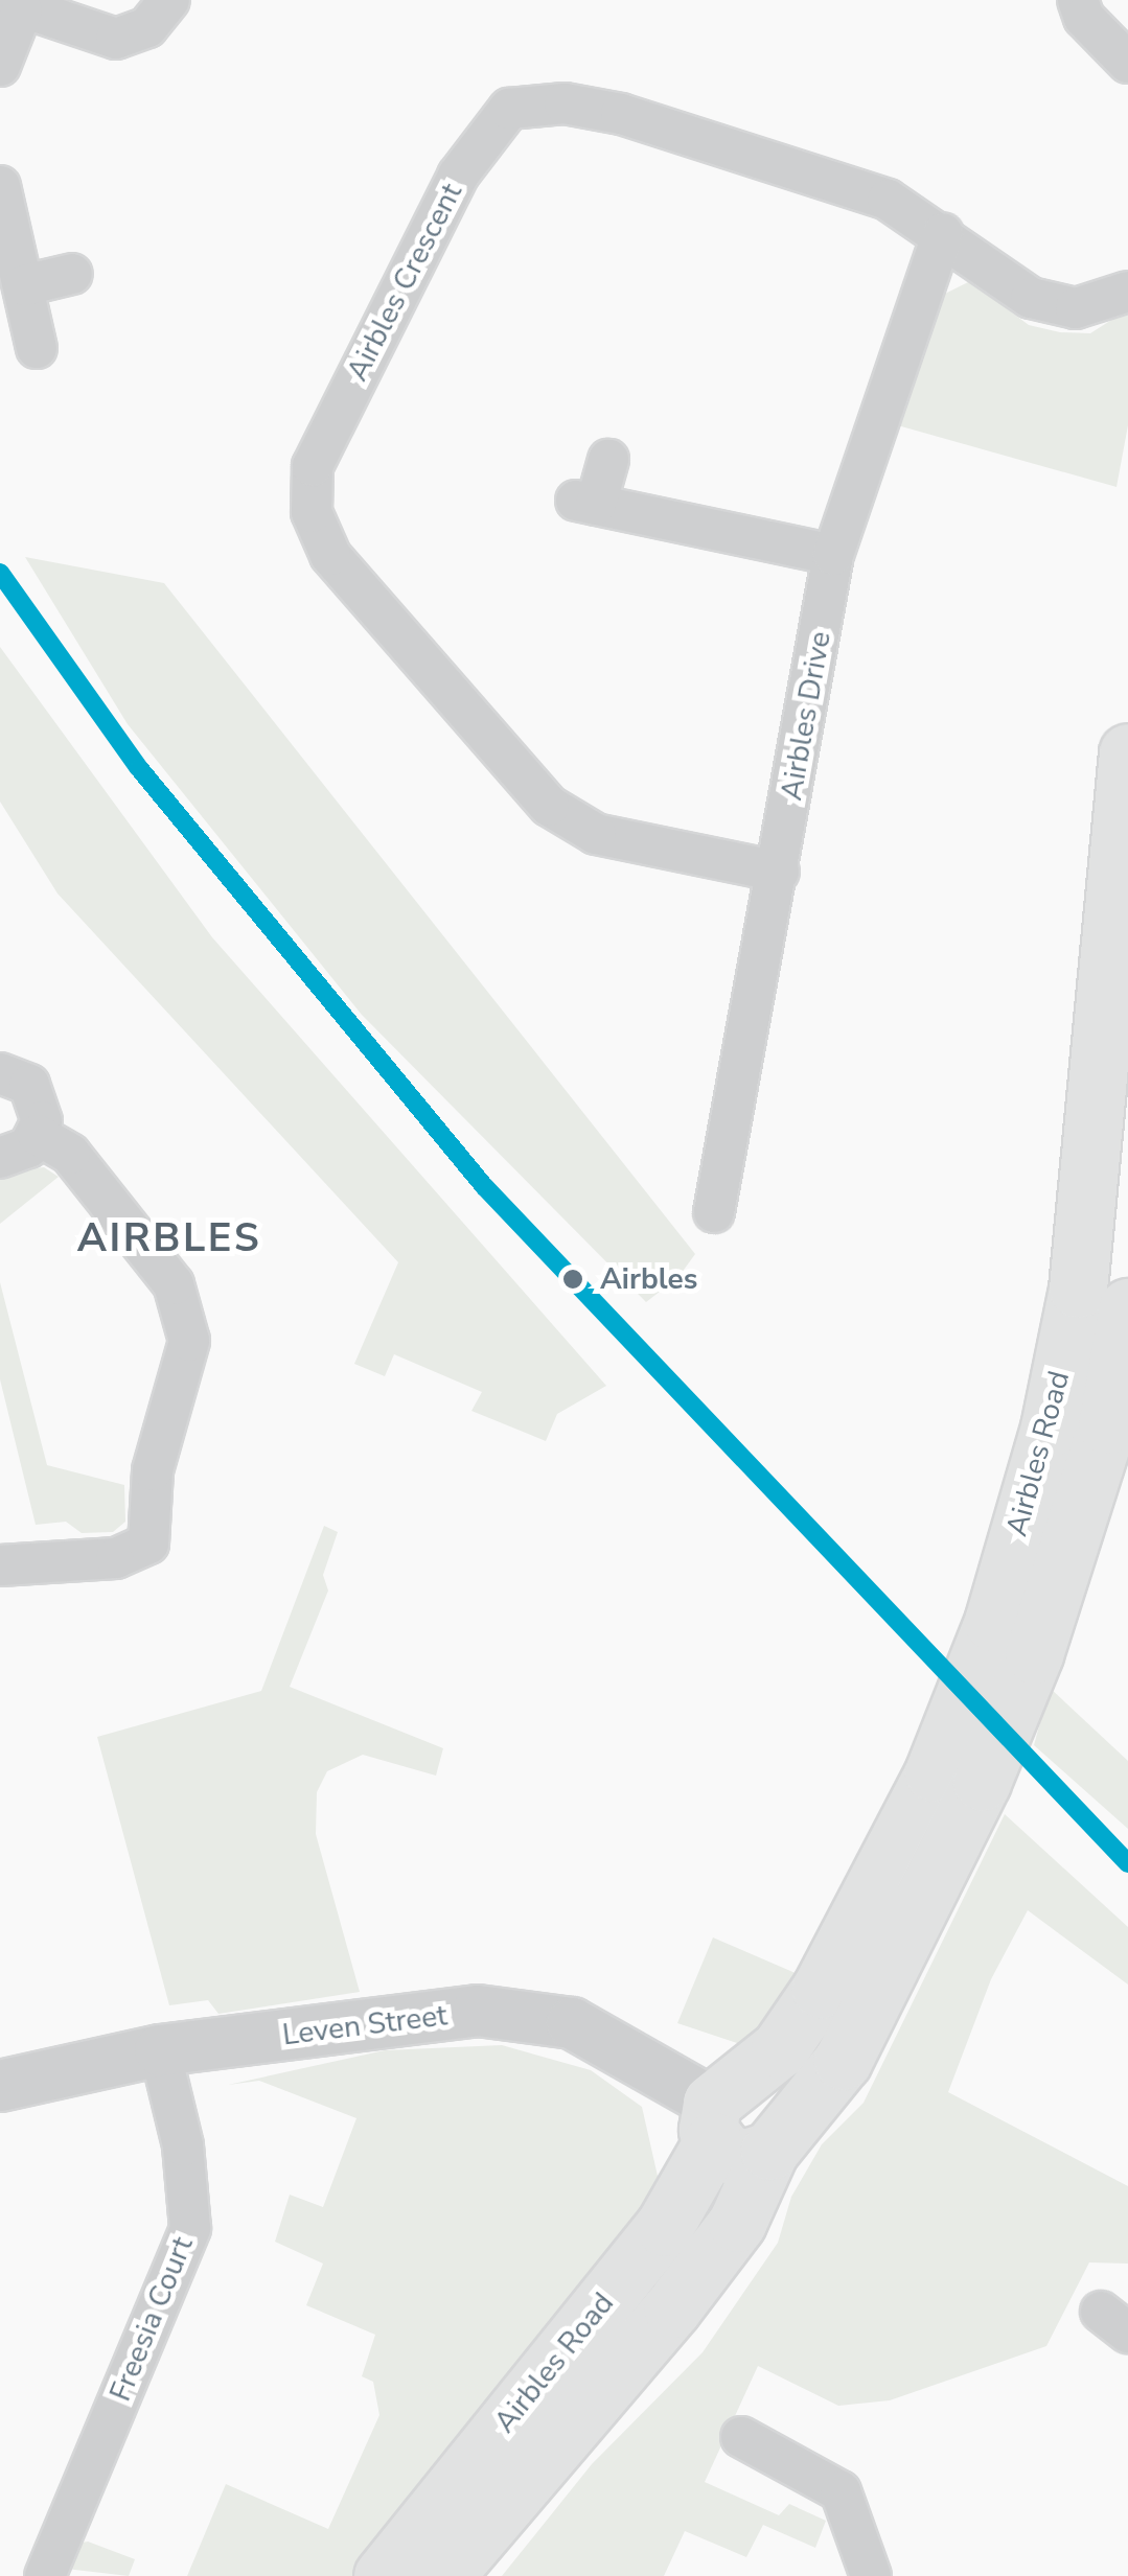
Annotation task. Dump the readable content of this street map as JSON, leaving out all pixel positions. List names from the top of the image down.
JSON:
{
  "streets": {
    "main road": ["Airbles Road"],
    "street": [
      "Airbles Crescent",
      "Airbles Drive",
      "Leven Street",
      "Freesia Court"
    ]
  },
  "crossings": [
    ["Airbles Crescent", "Airbles Drive"],
    ["Airbles Road", "Leven Street"],
    ["Leven Street", "Freesia Court"]
  ],
  "districts": ["AIRBLES"],
  "places": ["Airbles"]
}
